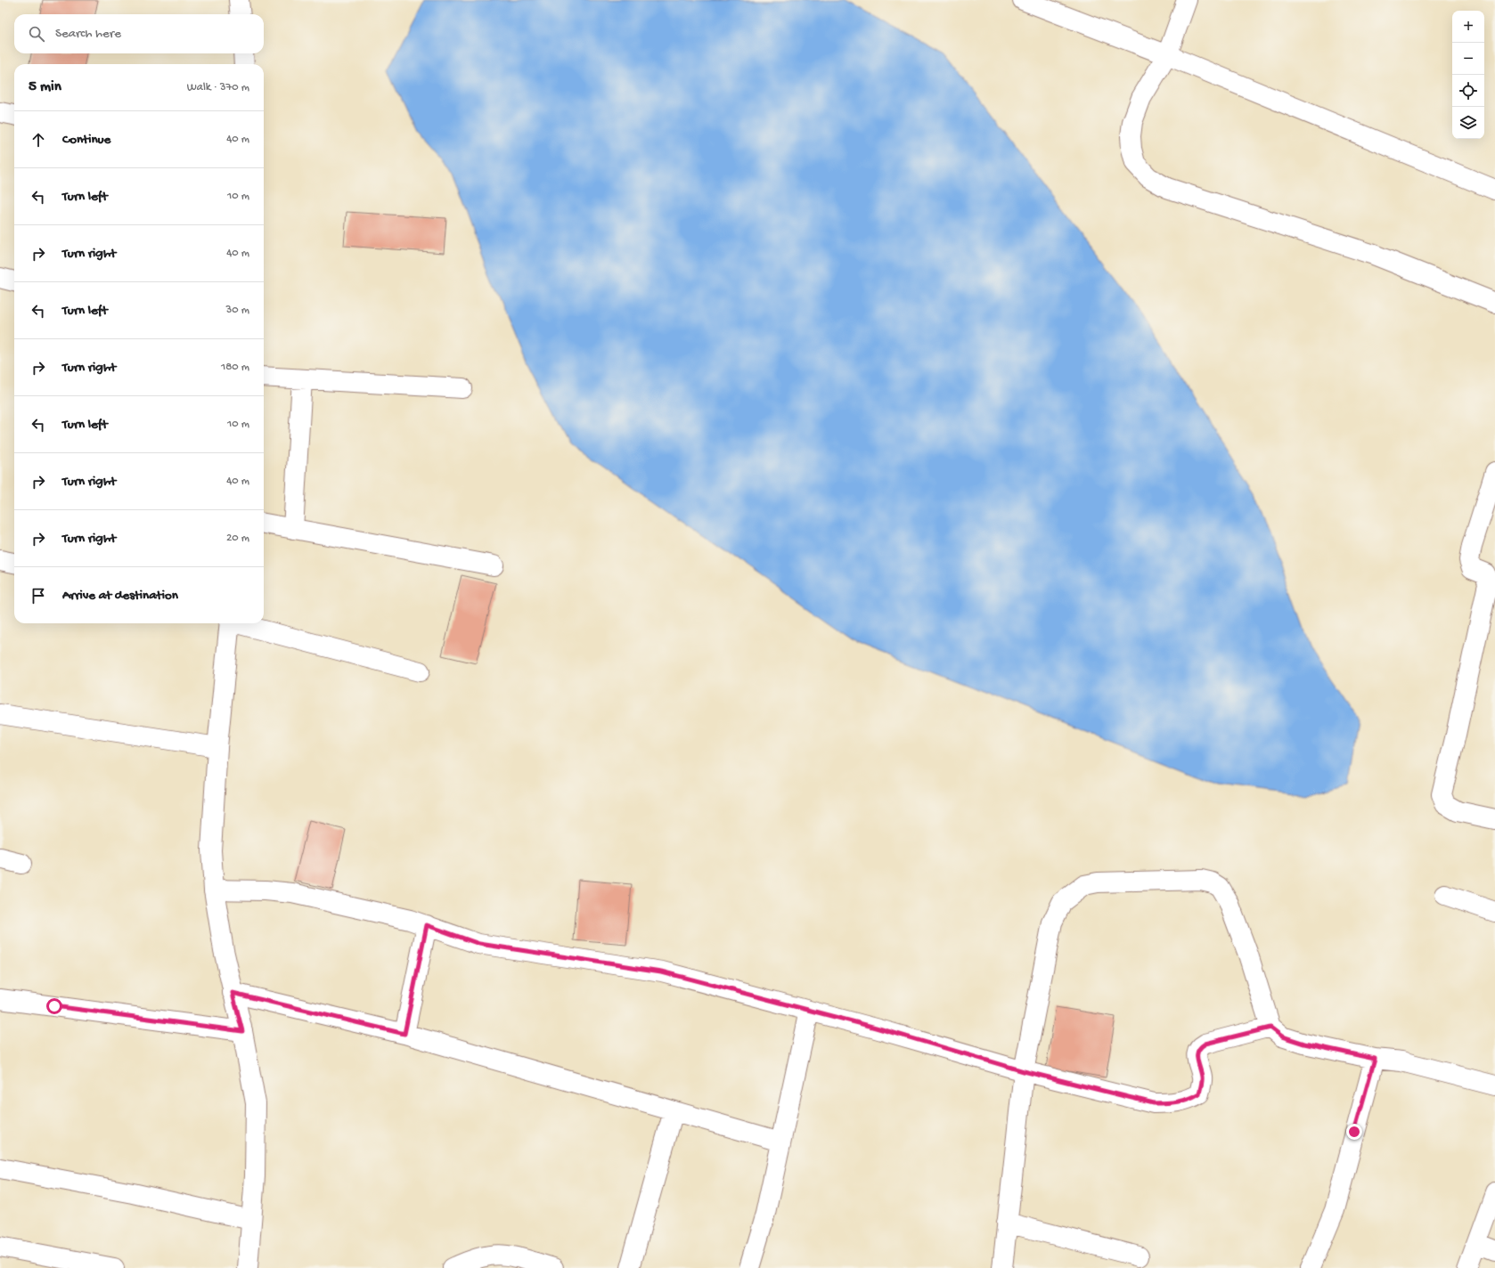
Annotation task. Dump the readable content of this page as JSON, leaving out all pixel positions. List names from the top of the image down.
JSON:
{
  "page": {
    "map_buttons": ["+", "−"],
    "search": "Search here",
    "heading": ["5 min", "Walk · 370 m"],
    "list": [
      ["Continue", "40 m"],
      ["Turn left", "10 m"],
      ["Turn right", "40 m"],
      ["Turn left", "30 m"],
      ["Turn right", "180 m"],
      ["Turn left", "10 m"],
      ["Turn right", "40 m"],
      ["Turn right", "20 m"],
      "Arrive at destination"
    ]
  }
}
